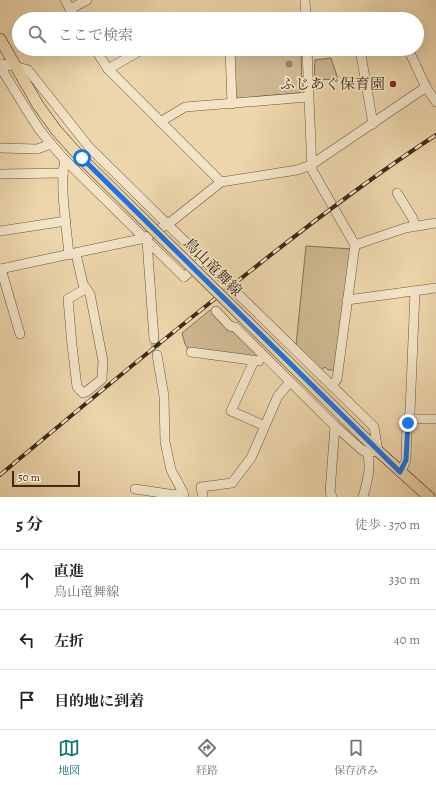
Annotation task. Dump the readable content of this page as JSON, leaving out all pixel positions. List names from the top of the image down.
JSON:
{
  "streets": {
    "main road": ["鳥山竜舞線"]
  },
  "places": ["ふじあぐ保育園"],
  "scale_bar": "50 m",
  "page": {
    "search": "ここで検索",
    "scale": "50 m",
    "heading": ["5 分", "徒歩 · 370 m"],
    "list": [
      ["直進", "鳥山竜舞線", "330 m"],
      ["左折", "40 m"],
      "目的地に到着"
    ],
    "nav": ["地図", "経路", "保存済み"]
  }
}
